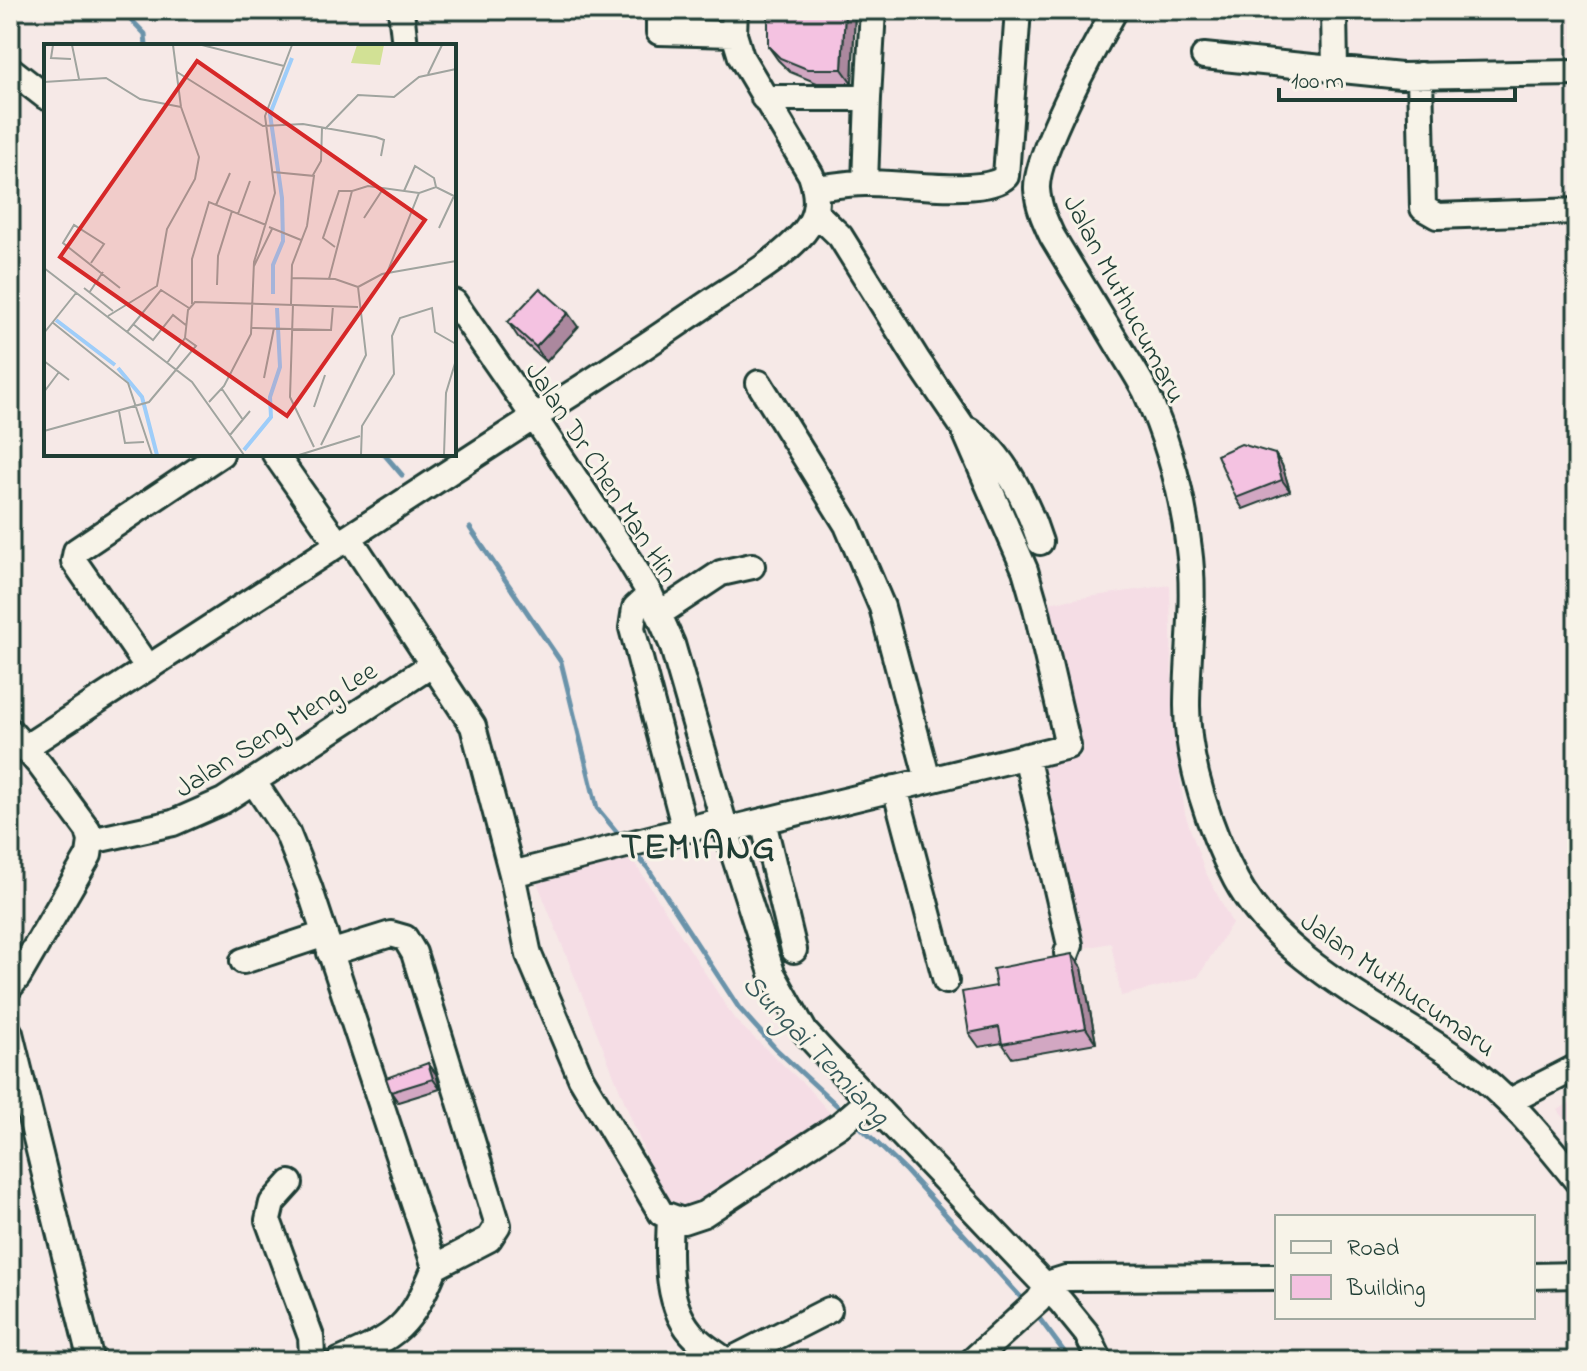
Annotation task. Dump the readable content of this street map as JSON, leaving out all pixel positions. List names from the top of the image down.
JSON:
{
  "streets": {
    "street": ["Jalan Muthucumaru", "Jalan Dr Chen Man Hin", "Jalan Seng Meng Lee"]
  },
  "districts": ["TEMIANG"],
  "water": ["Sungai Temiang"],
  "legend": ["Road", "Building"],
  "scale_bar": "100 m"
}
